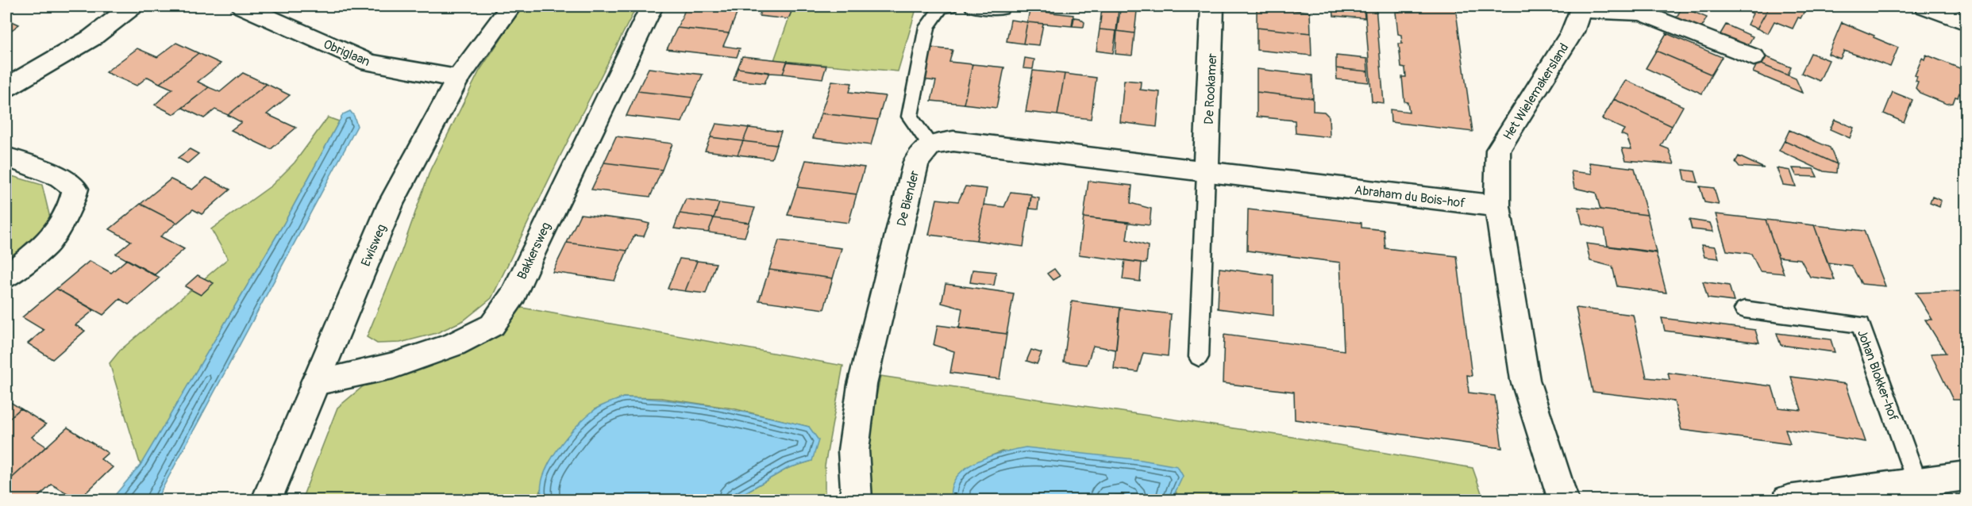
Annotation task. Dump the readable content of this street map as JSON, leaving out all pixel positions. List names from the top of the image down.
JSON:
{
  "streets": {
    "street": [
      "Obriglaan",
      "De Rookamer",
      "Het Wielemakersland",
      "Abraham du Bois-hof",
      "De Biender",
      "Ewisweg",
      "Bakkersweg"
    ],
    "lane": ["Johan Blokker-hof"]
  },
  "crossings": [
    ["Obriglaan", "Ewisweg"],
    ["De Rookamer", "Abraham du Bois-hof"],
    ["Het Wielemakersland", "Abraham du Bois-hof"],
    ["Ewisweg", "Bakkersweg"]
  ]
}
